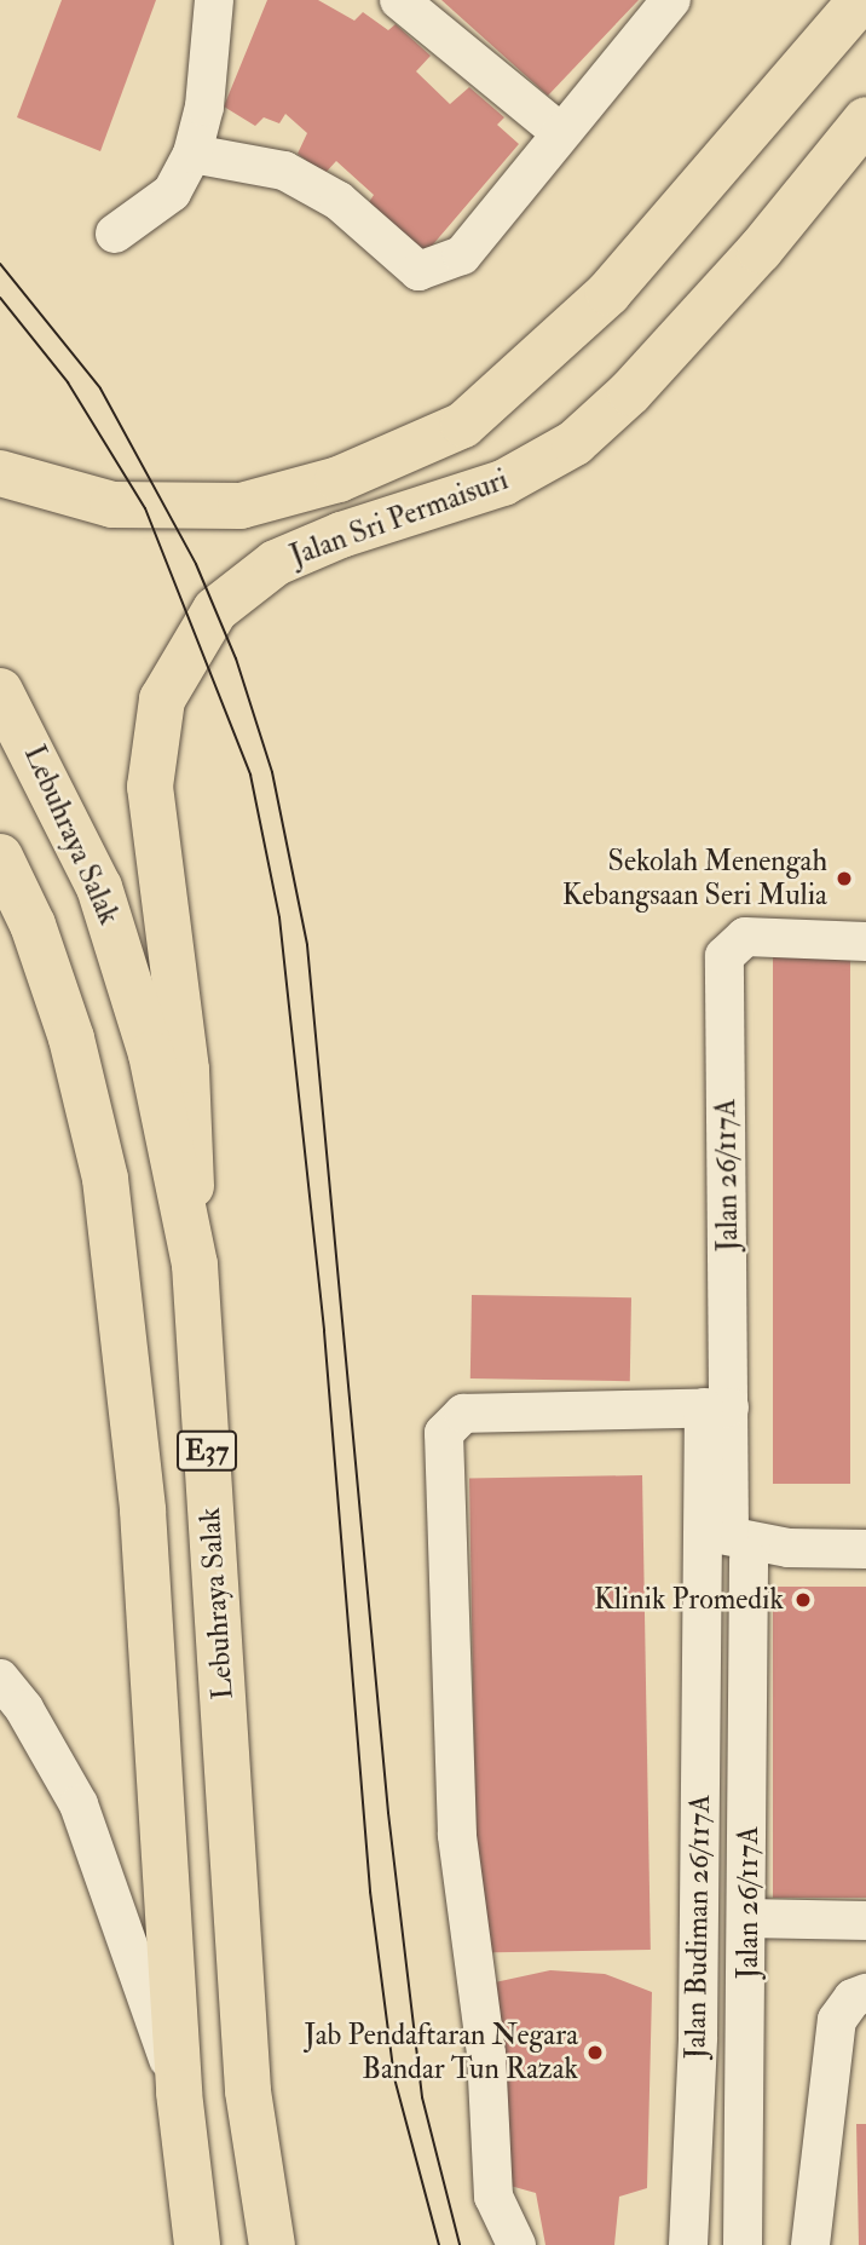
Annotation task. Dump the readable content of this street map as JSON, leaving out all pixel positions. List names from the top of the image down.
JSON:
{
  "streets": {
    "main road": ["Jalan Sri Permaisuri", "Lebuhraya Salak", "E37"],
    "street": ["Jalan 26/117A", "Jalan Budiman 26/117A"]
  },
  "crossings": [
    ["Jalan Sri Permaisuri", "Lebuhraya Salak"],
    ["Jalan 26/117A", "Jalan Budiman 26/117A"]
  ],
  "places": ["Sekolah Menengah Kebangsaan Seri Mulia", "Klinik Promedik", "Jab Pendaftaran Negara Bandar Tun Razak"]
}
